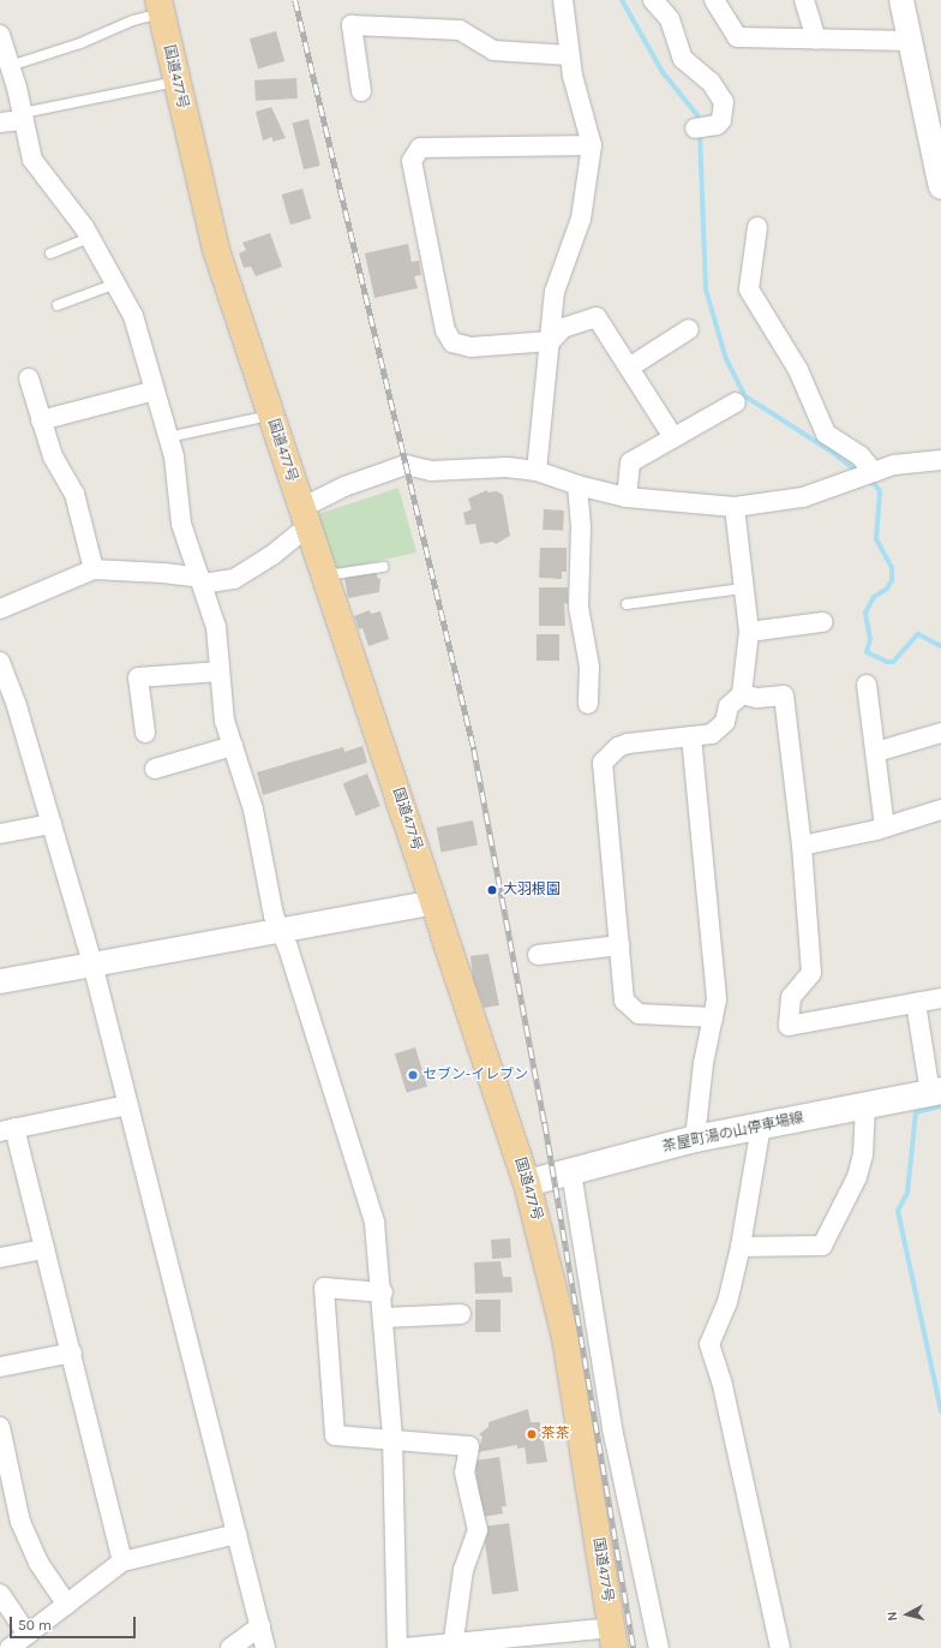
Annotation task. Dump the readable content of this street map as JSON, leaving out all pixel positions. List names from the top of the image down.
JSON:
{
  "streets": {
    "highway": ["国道477号"],
    "main road": ["茶屋町湯の山停車場線"]
  },
  "crossings": [
    ["国道477号", "茶屋町湯の山停車場線"]
  ],
  "places": ["大羽根園", "セブン-イレブン", "茶茶"],
  "scale_bar": "50 m",
  "north": "left"
}
